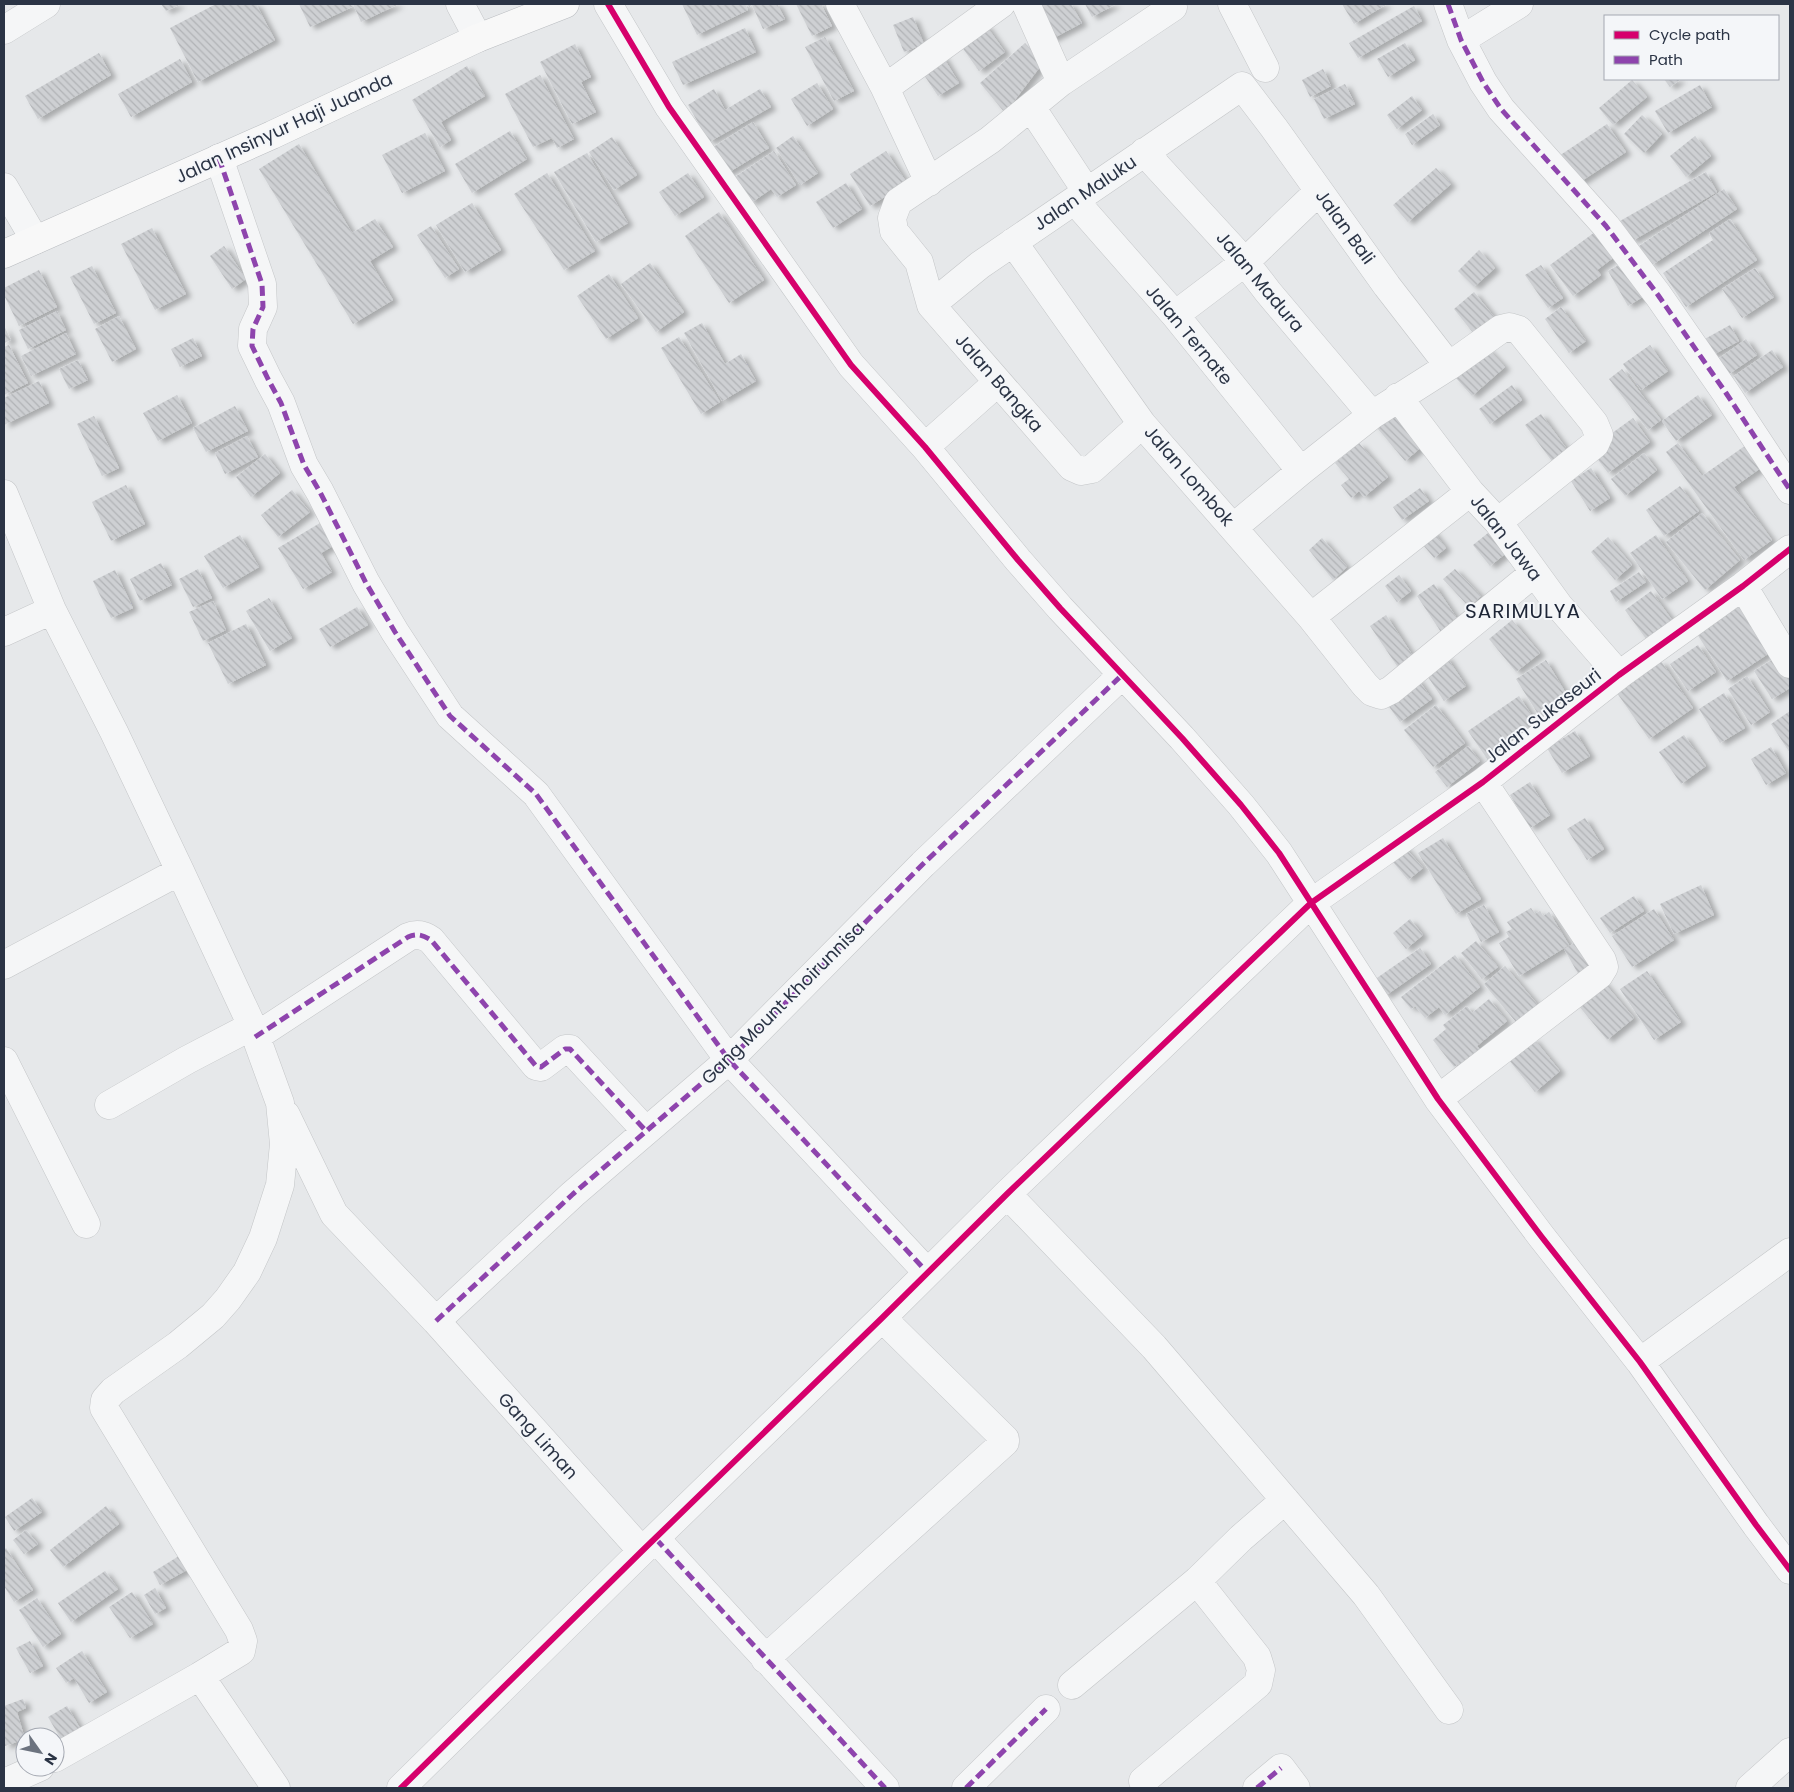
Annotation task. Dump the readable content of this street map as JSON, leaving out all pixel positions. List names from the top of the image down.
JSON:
{
  "streets": {
    "highway": ["Jalan Insinyur Haji Juanda"],
    "street": [
      "Jalan Maluku",
      "Jalan Bali",
      "Jalan Madura",
      "Jalan Ternate",
      "Jalan Bangka",
      "Jalan Lombok",
      "Jalan Jawa",
      "Jalan Sukaseuri",
      "Gang Mount Khoirunnisa",
      "Gang Liman"
    ]
  },
  "crossings": [
    ["Jalan Maluku", "Jalan Bali"],
    ["Jalan Maluku", "Jalan Madura"],
    ["Jalan Maluku", "Jalan Ternate"],
    ["Jalan Maluku", "Jalan Bangka"],
    ["Jalan Maluku", "Jalan Lombok"],
    ["Jalan Bangka", "Jalan Lombok"],
    ["Jalan Lombok", "Jalan Jawa"],
    ["Jalan Jawa", "Jalan Sukaseuri"],
    ["Jalan Sukaseuri", "Gang Liman"],
    ["Gang Mount Khoirunnisa", "Gang Liman"]
  ],
  "districts": ["SARIMULYA"],
  "legend": ["Cycle path", "Path"],
  "north": "bottom right"
}
